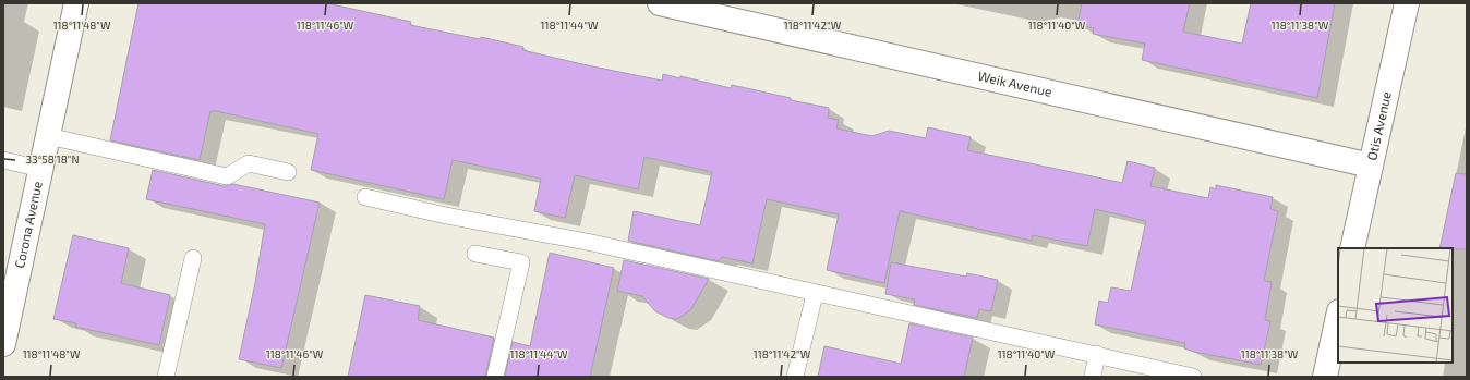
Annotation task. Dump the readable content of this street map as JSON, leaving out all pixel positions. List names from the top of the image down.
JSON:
{
  "streets": {
    "street": ["Weik Avenue", "Otis Avenue", "Corona Avenue"]
  },
  "crossings": [
    ["Weik Avenue", "Otis Avenue"]
  ],
  "coordinates": [
    "118°11'48\"W",
    "118°11'46\"W",
    "118°11'44\"W",
    "118°11'42\"W",
    "118°11'40\"W",
    "118°11'38\"W",
    "33°58'18\"N"
  ]
}
